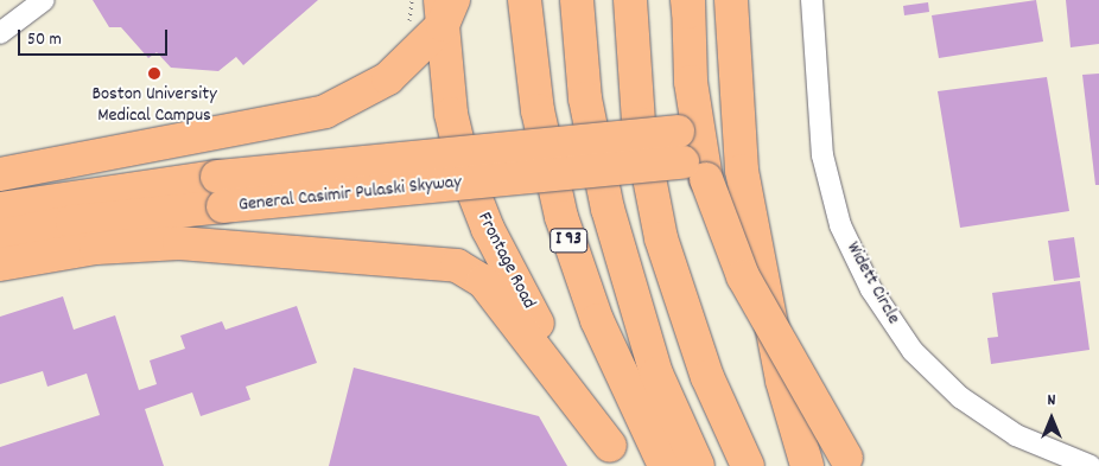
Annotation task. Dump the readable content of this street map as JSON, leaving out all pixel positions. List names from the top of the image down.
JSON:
{
  "streets": {
    "main road": ["General Casimir Pulaski Skyway", "I 93", "Frontage Road"],
    "street": ["Widett Circle"]
  },
  "places": ["Boston University Medical Campus"],
  "scale_bar": "50 m",
  "north": "top"
}
